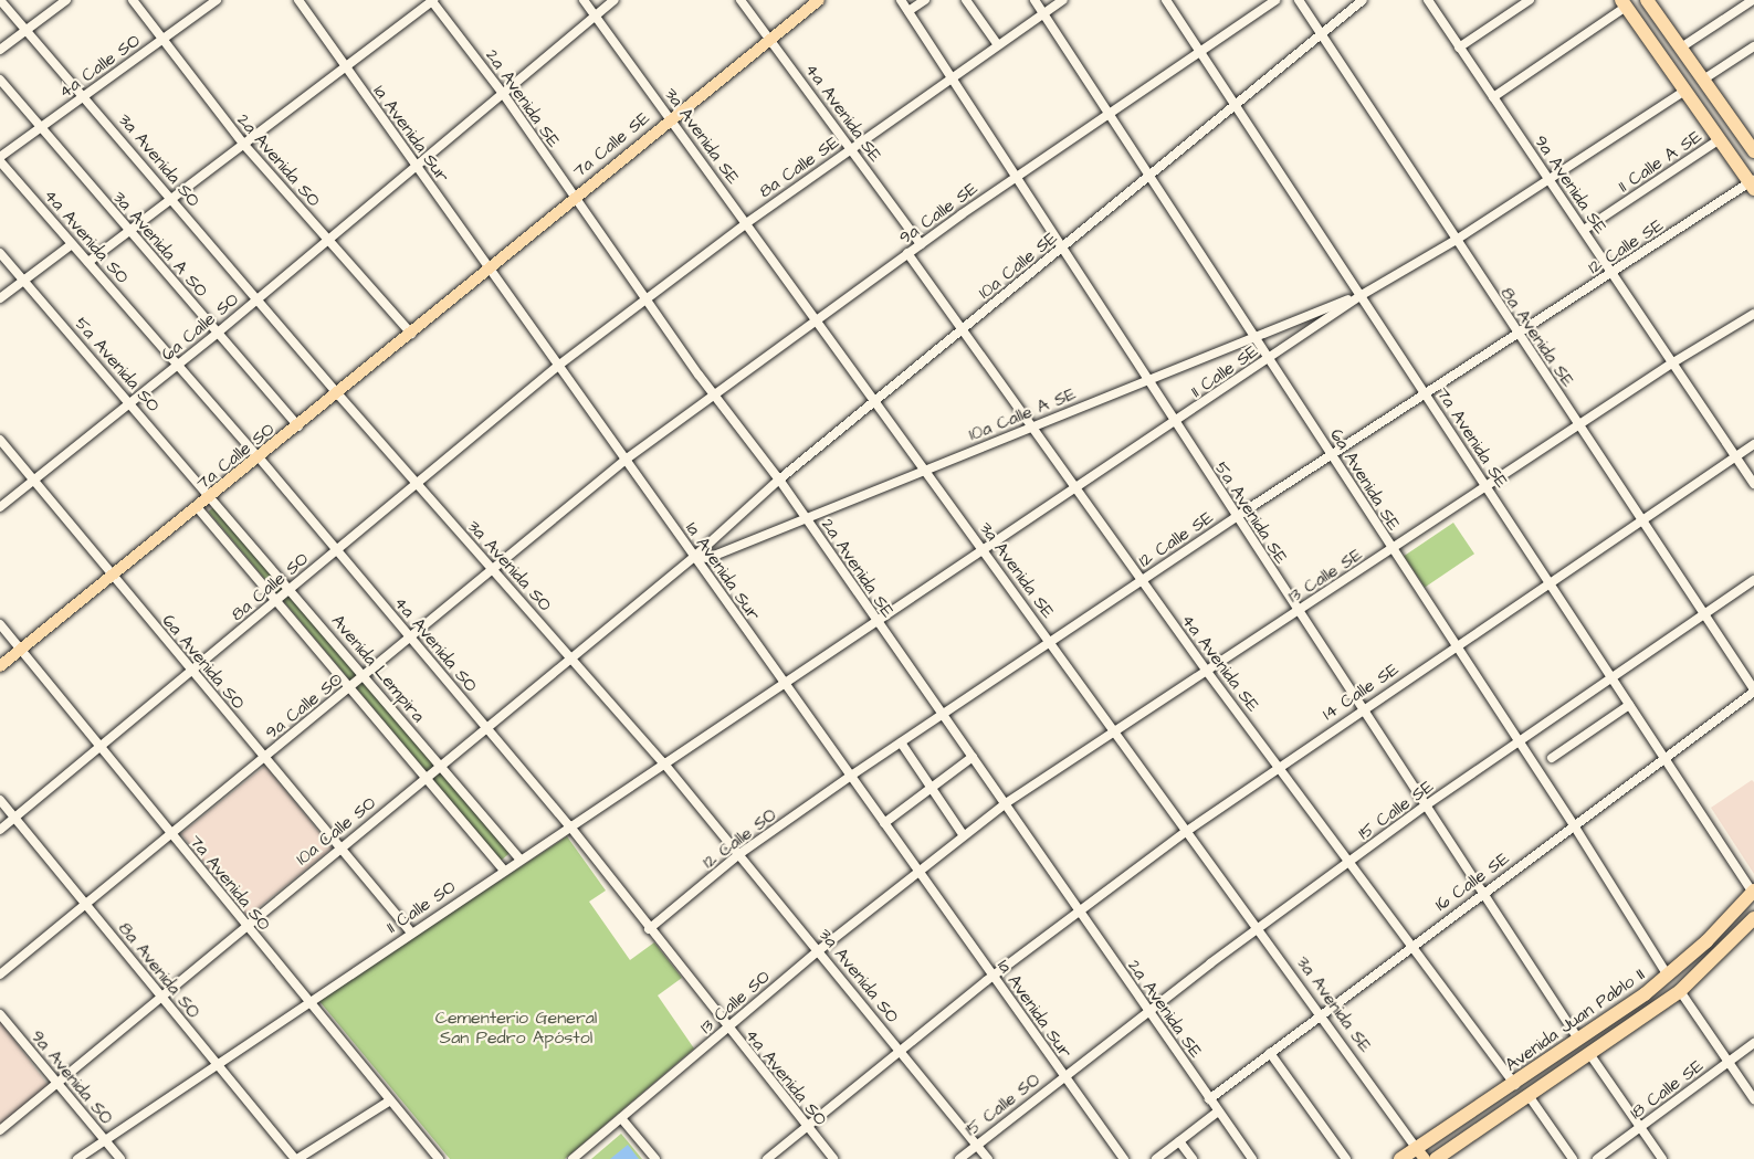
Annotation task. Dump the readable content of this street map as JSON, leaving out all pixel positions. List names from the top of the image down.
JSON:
{
  "streets": {
    "highway": ["Avenida Juan Pablo II"],
    "main road": ["7a Calle SE", "7a Calle SO"],
    "street": [
      "4a Calle SO",
      "2a Avenida SE",
      "4a Avenida SE",
      "1a Avenida Sur",
      "3a Avenida SE",
      "3a Avenida SO",
      "2a Avenida SO",
      "11 Calle A SE",
      "8a Calle SE",
      "9a Avenida SE",
      "9a Calle SE",
      "4a Avenida SO",
      "3a Avenida A SO",
      "12 Calle SE",
      "10a Calle SE",
      "6a Calle SO",
      "8a Avenida SE",
      "5a Avenida SO",
      "11 Calle SE",
      "10a Calle A SE",
      "7a Avenida SE",
      "6a Avenida SE",
      "5a Avenida SE",
      "13 Calle SE",
      "8a Calle SO",
      "6a Avenida SO",
      "Avenida Lempira",
      "14 Calle SE",
      "9a Calle SO",
      "15 Calle SE",
      "10a Calle SO",
      "12 Calle SO",
      "16 Calle SE",
      "7a Avenida SO",
      "11 Calle SO",
      "8a Avenida SO",
      "13 Calle SO",
      "9a Avenida SO",
      "18 Calle SE",
      "15 Calle SO"
    ]
  },
  "crossings": [
    ["4a Calle SO", "3a Avenida SO"],
    ["4a Calle SO", "2a Avenida SO"],
    ["4a Calle SO", "4a Avenida SO"],
    ["4a Calle SO", "3a Avenida A SO"],
    ["2a Avenida SE", "7a Calle SE"],
    ["2a Avenida SE", "8a Calle SE"],
    ["2a Avenida SE", "9a Calle SE"],
    ["2a Avenida SE", "12 Calle SE"],
    ["2a Avenida SE", "10a Calle SE"],
    ["2a Avenida SE", "6a Calle SO"],
    ["2a Avenida SE", "11 Calle SE"],
    ["2a Avenida SE", "10a Calle A SE"],
    ["2a Avenida SE", "13 Calle SE"],
    ["2a Avenida SE", "14 Calle SE"],
    ["2a Avenida SE", "15 Calle SE"],
    ["2a Avenida SE", "16 Calle SE"],
    ["4a Avenida SE", "7a Calle SE"],
    ["4a Avenida SE", "8a Calle SE"],
    ["4a Avenida SE", "9a Calle SE"],
    ["4a Avenida SE", "12 Calle SE"],
    ["4a Avenida SE", "10a Calle SE"],
    ["4a Avenida SE", "11 Calle SE"],
    ["4a Avenida SE", "10a Calle A SE"],
    ["4a Avenida SE", "13 Calle SE"],
    ["4a Avenida SE", "14 Calle SE"],
    ["4a Avenida SE", "15 Calle SE"],
    ["4a Avenida SE", "16 Calle SE"],
    ["4a Avenida SE", "Avenida Juan Pablo II"],
    ["1a Avenida Sur", "7a Calle SE"],
    ["1a Avenida Sur", "8a Calle SE"],
    ["1a Avenida Sur", "9a Calle SE"],
    ["1a Avenida Sur", "12 Calle SE"],
    ["1a Avenida Sur", "10a Calle SE"],
    ["1a Avenida Sur", "6a Calle SO"],
    ["1a Avenida Sur", "11 Calle SE"],
    ["1a Avenida Sur", "10a Calle A SE"],
    ["1a Avenida Sur", "7a Calle SO"],
    ["1a Avenida Sur", "13 Calle SE"],
    ["1a Avenida Sur", "8a Calle SO"],
    ["1a Avenida Sur", "14 Calle SE"],
    ["1a Avenida Sur", "9a Calle SO"],
    ["1a Avenida Sur", "15 Calle SE"],
    ["1a Avenida Sur", "10a Calle SO"],
    ["1a Avenida Sur", "12 Calle SO"],
    ["1a Avenida Sur", "11 Calle SO"],
    ["1a Avenida Sur", "13 Calle SO"],
    ["1a Avenida Sur", "15 Calle SO"],
    ["3a Avenida SE", "7a Calle SE"],
    ["3a Avenida SE", "8a Calle SE"],
    ["3a Avenida SE", "9a Calle SE"],
    ["3a Avenida SE", "12 Calle SE"],
    ["3a Avenida SE", "10a Calle SE"],
    ["3a Avenida SE", "6a Calle SO"],
    ["3a Avenida SE", "11 Calle SE"],
    ["3a Avenida SE", "10a Calle A SE"],
    ["3a Avenida SE", "13 Calle SE"],
    ["3a Avenida SE", "14 Calle SE"],
    ["3a Avenida SE", "15 Calle SE"],
    ["3a Avenida SE", "16 Calle SE"],
    ["3a Avenida SE", "Avenida Juan Pablo II"],
    ["7a Calle SE", "7a Calle SO"],
    ["3a Avenida SO", "6a Calle SO"],
    ["3a Avenida SO", "7a Calle SO"],
    ["3a Avenida SO", "8a Calle SO"],
    ["3a Avenida SO", "14 Calle SE"],
    ["3a Avenida SO", "9a Calle SO"],
    ["3a Avenida SO", "10a Calle SO"],
    ["3a Avenida SO", "12 Calle SO"],
    ["3a Avenida SO", "11 Calle SO"],
    ["3a Avenida SO", "13 Calle SO"],
    ["3a Avenida SO", "15 Calle SO"],
    ["2a Avenida SO", "6a Calle SO"],
    ["2a Avenida SO", "7a Calle SO"],
    ["11 Calle A SE", "9a Avenida SE"],
    ["8a Calle SE", "6a Avenida SE"],
    ["8a Calle SE", "5a Avenida SE"],
    ["8a Calle SE", "8a Calle SO"],
    ["9a Avenida SE", "12 Calle SE"],
    ["9a Avenida SE", "11 Calle SE"],
    ["9a Avenida SE", "13 Calle SE"],
    ["9a Avenida SE", "14 Calle SE"],
    ["9a Calle SE", "7a Avenida SE"],
    ["9a Calle SE", "6a Avenida SE"],
    ["9a Calle SE", "5a Avenida SE"],
    ["9a Calle SE", "9a Calle SO"],
    ["4a Avenida SO", "6a Calle SO"],
    ["4a Avenida SO", "7a Calle SO"],
    ["4a Avenida SO", "8a Calle SO"],
    ["4a Avenida SO", "14 Calle SE"],
    ["4a Avenida SO", "9a Calle SO"],
    ["4a Avenida SO", "10a Calle SO"],
    ["4a Avenida SO", "12 Calle SO"],
    ["4a Avenida SO", "11 Calle SO"],
    ["4a Avenida SO", "13 Calle SO"],
    ["3a Avenida A SO", "6a Calle SO"],
    ["3a Avenida A SO", "7a Calle SO"],
    ["12 Calle SE", "8a Avenida SE"],
    ["12 Calle SE", "7a Avenida SE"],
    ["12 Calle SE", "6a Avenida SE"],
    ["12 Calle SE", "5a Avenida SE"],
    ["12 Calle SE", "12 Calle SO"],
    ["10a Calle SE", "8a Avenida SE"],
    ["10a Calle SE", "10a Calle A SE"],
    ["10a Calle SE", "7a Avenida SE"],
    ["10a Calle SE", "6a Avenida SE"],
    ["10a Calle SE", "5a Avenida SE"],
    ["10a Calle SE", "10a Calle SO"],
    ["6a Calle SO", "5a Avenida SO"],
    ["6a Calle SO", "6a Avenida SO"],
    ["8a Avenida SE", "11 Calle SE"],
    ["8a Avenida SE", "13 Calle SE"],
    ["8a Avenida SE", "14 Calle SE"],
    ["8a Avenida SE", "15 Calle SE"],
    ["8a Avenida SE", "16 Calle SE"],
    ["5a Avenida SO", "7a Calle SO"],
    ["5a Avenida SO", "Avenida Lempira"],
    ["11 Calle SE", "10a Calle A SE"],
    ["11 Calle SE", "7a Avenida SE"],
    ["11 Calle SE", "6a Avenida SE"],
    ["11 Calle SE", "5a Avenida SE"],
    ["11 Calle SE", "11 Calle SO"],
    ["10a Calle A SE", "7a Avenida SE"],
    ["10a Calle A SE", "6a Avenida SE"],
    ["10a Calle A SE", "5a Avenida SE"],
    ["10a Calle A SE", "10a Calle SO"],
    ["7a Avenida SE", "13 Calle SE"],
    ["7a Avenida SE", "14 Calle SE"],
    ["7a Avenida SE", "15 Calle SE"],
    ["7a Avenida SE", "16 Calle SE"],
    ["7a Avenida SE", "Avenida Juan Pablo II"],
    ["7a Calle SO", "6a Avenida SO"],
    ["7a Calle SO", "Avenida Lempira"],
    ["7a Calle SO", "7a Avenida SO"],
    ["6a Avenida SE", "13 Calle SE"],
    ["6a Avenida SE", "14 Calle SE"],
    ["6a Avenida SE", "15 Calle SE"],
    ["6a Avenida SE", "16 Calle SE"],
    ["6a Avenida SE", "Avenida Juan Pablo II"],
    ["5a Avenida SE", "13 Calle SE"],
    ["5a Avenida SE", "14 Calle SE"],
    ["5a Avenida SE", "15 Calle SE"],
    ["5a Avenida SE", "16 Calle SE"],
    ["5a Avenida SE", "Avenida Juan Pablo II"],
    ["13 Calle SE", "13 Calle SO"],
    ["8a Calle SO", "6a Avenida SO"],
    ["8a Calle SO", "Avenida Lempira"],
    ["8a Calle SO", "7a Avenida SO"],
    ["8a Calle SO", "8a Avenida SO"],
    ["6a Avenida SO", "9a Calle SO"],
    ["6a Avenida SO", "10a Calle SO"],
    ["6a Avenida SO", "11 Calle SO"],
    ["Avenida Lempira", "9a Calle SO"],
    ["Avenida Lempira", "10a Calle SO"],
    ["Avenida Lempira", "11 Calle SO"],
    ["9a Calle SO", "7a Avenida SO"],
    ["9a Calle SO", "8a Avenida SO"],
    ["15 Calle SE", "15 Calle SO"],
    ["10a Calle SO", "7a Avenida SO"],
    ["10a Calle SO", "8a Avenida SO"],
    ["10a Calle SO", "9a Avenida SO"],
    ["7a Avenida SO", "11 Calle SO"],
    ["11 Calle SO", "8a Avenida SO"],
    ["11 Calle SO", "9a Avenida SO"]
  ],
  "parks": ["Cementerio General San Pedro Apóstol"]
}
